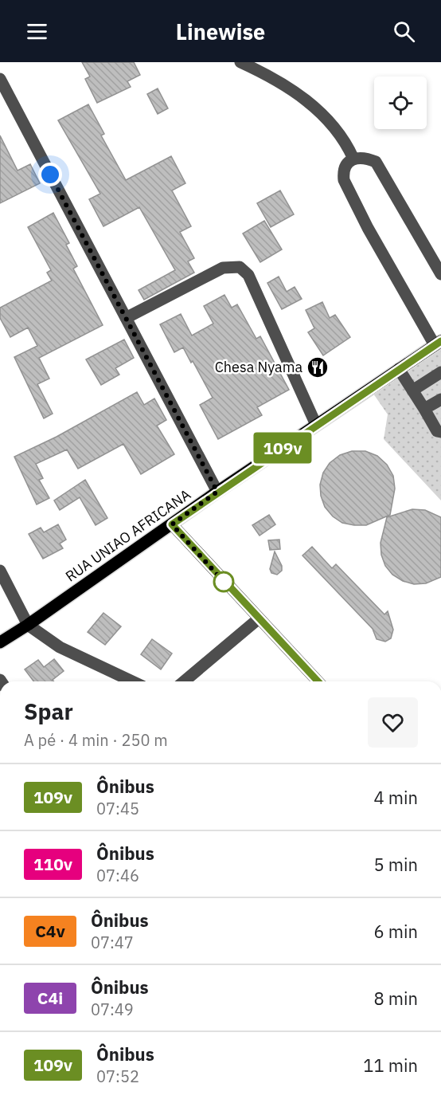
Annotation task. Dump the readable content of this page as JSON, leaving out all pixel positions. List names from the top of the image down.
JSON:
{
  "streets": {
    "main road": ["RUA UNIAO AFRICANA"]
  },
  "places": {
    "restaurant": ["Chesa Nyama"]
  },
  "lines": ["bus line 109v"],
  "page": {
    "header": "Linewise",
    "on_map": "109v",
    "heading": ["Spar", "A pé · 4 min · 250 m"],
    "list": [
      {
        "mark": "109v",
        "name": "Ônibus",
        "note": "07:45",
        "value": "4 min"
      },
      {
        "mark": "110v",
        "name": "Ônibus",
        "note": "07:46",
        "value": "5 min"
      },
      {
        "mark": "C4v",
        "name": "Ônibus",
        "note": "07:47",
        "value": "6 min"
      },
      {
        "mark": "C4i",
        "name": "Ônibus",
        "note": "07:49",
        "value": "8 min"
      },
      {
        "mark": "109v",
        "name": "Ônibus",
        "note": "07:52",
        "value": "11 min"
      }
    ]
  }
}
